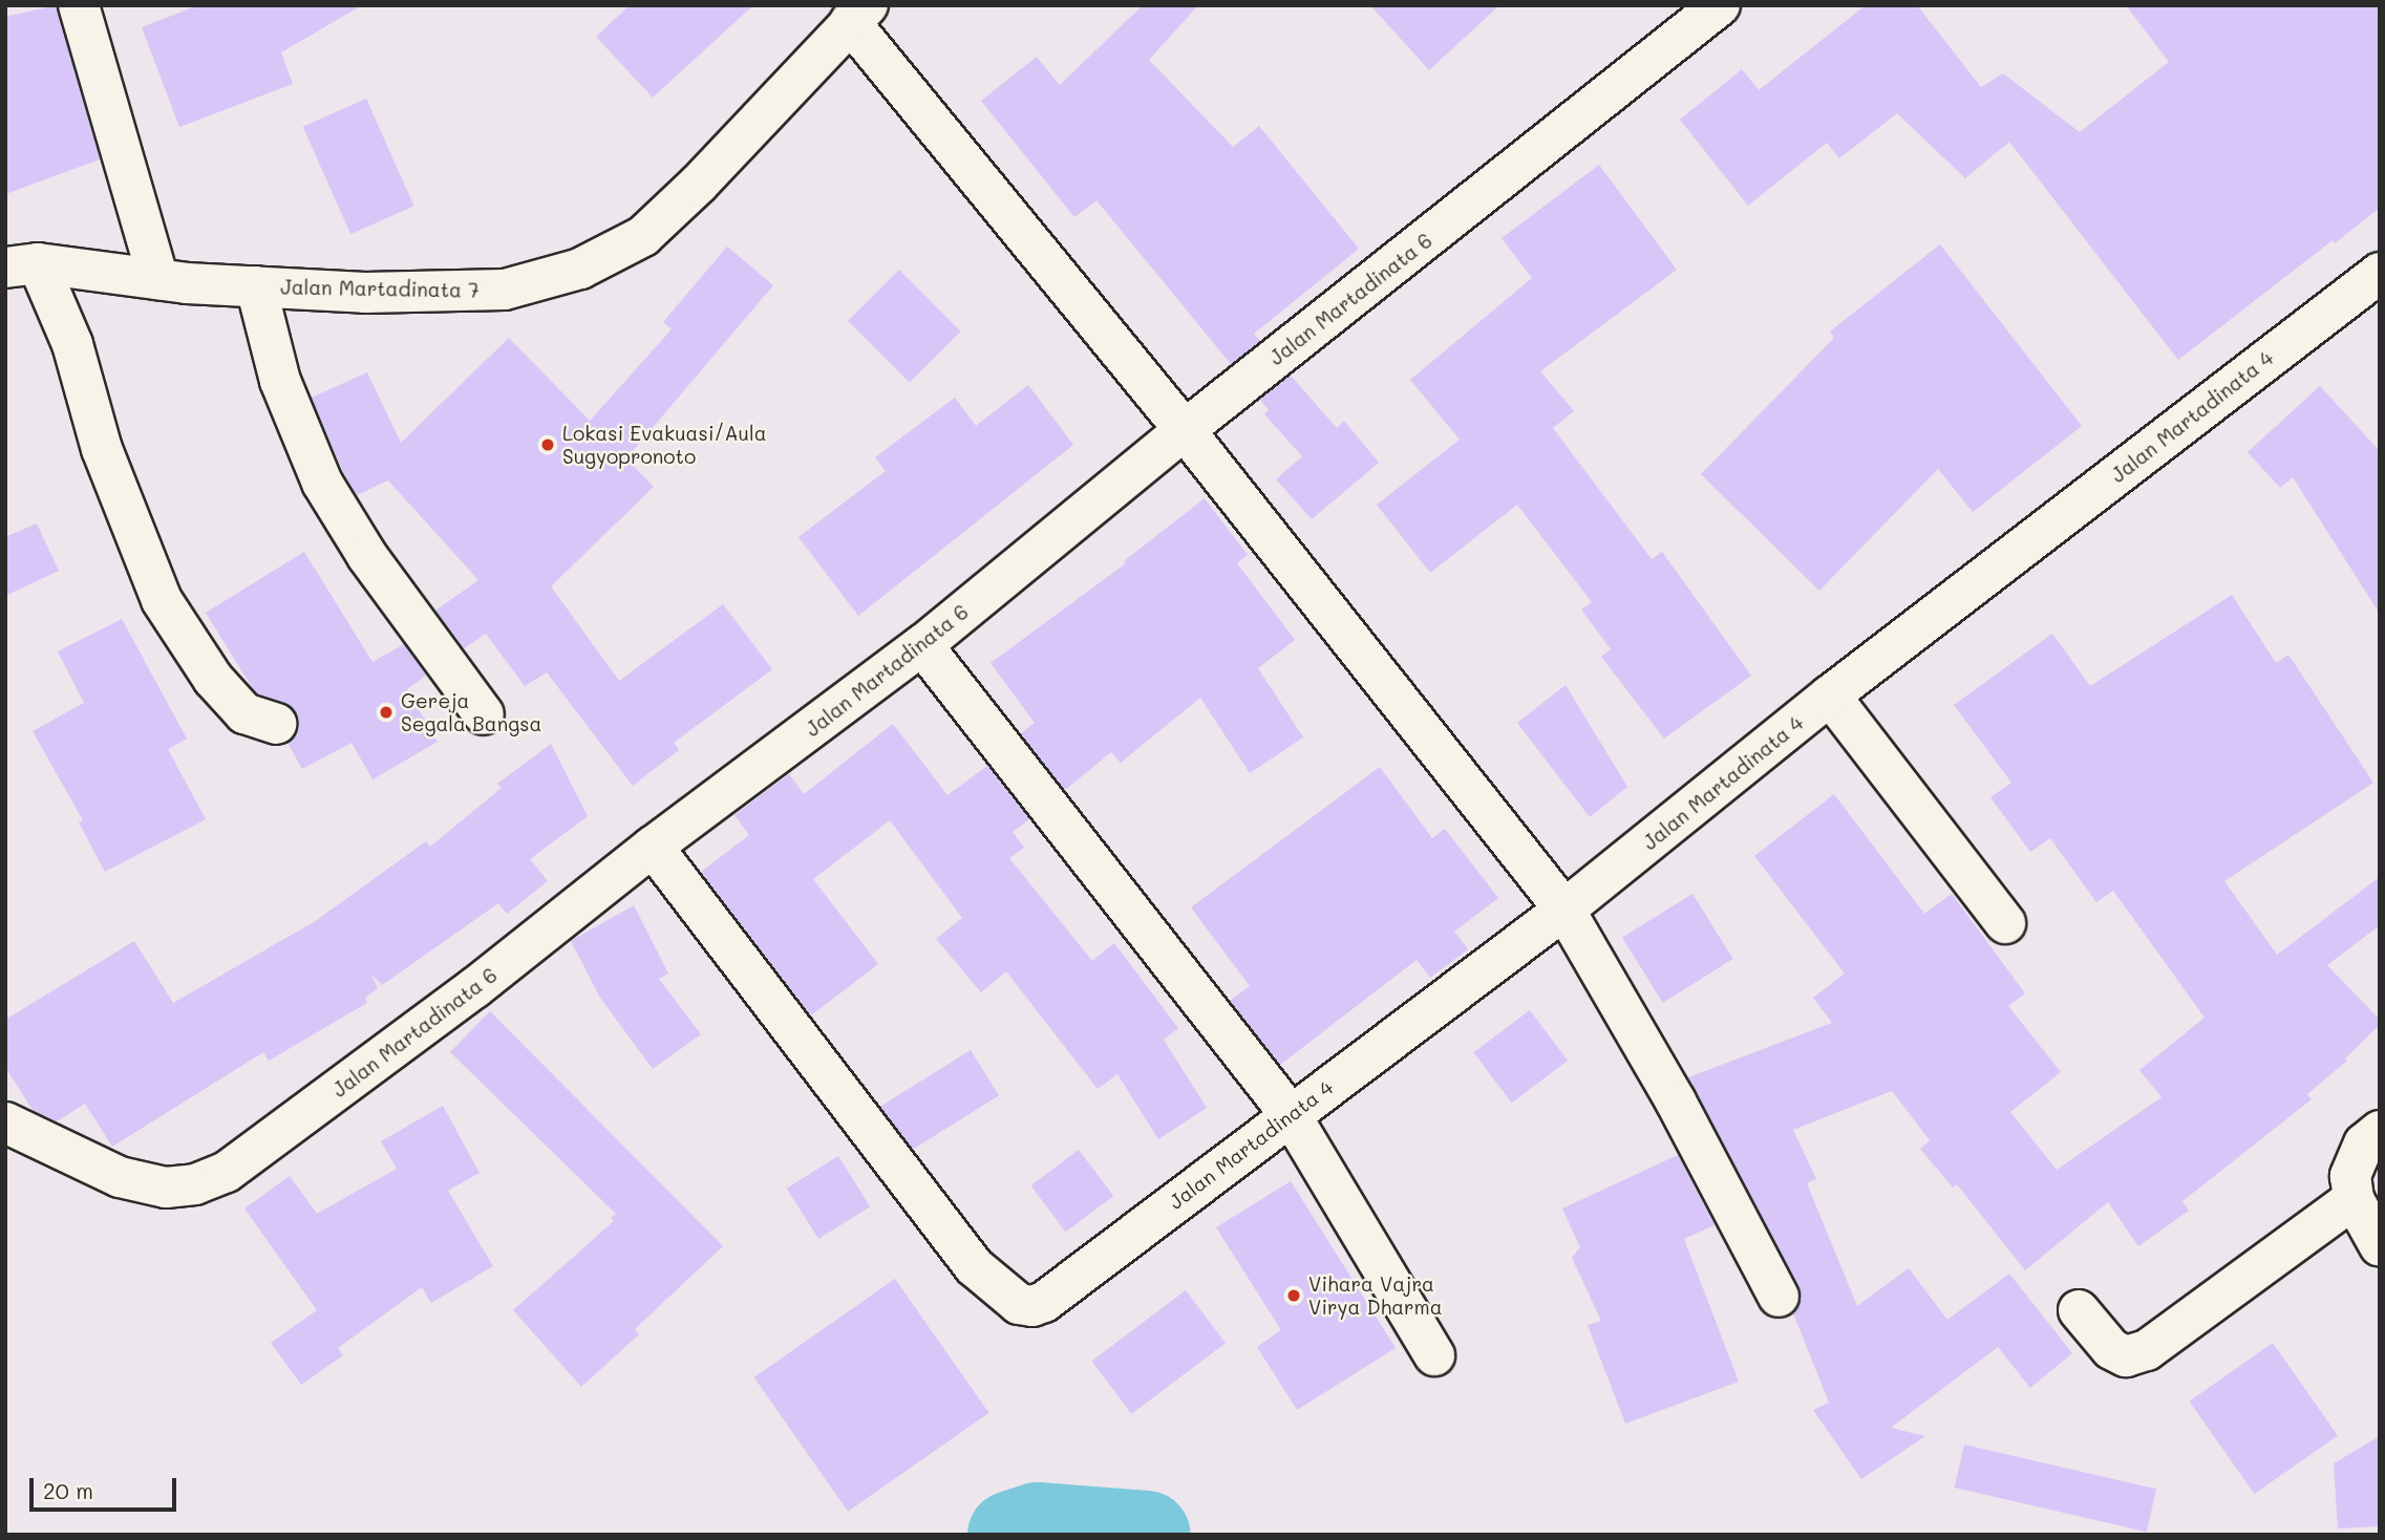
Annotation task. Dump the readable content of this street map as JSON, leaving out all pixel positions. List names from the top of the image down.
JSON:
{
  "streets": {
    "street": ["Jalan Martadinata 7", "Jalan Martadinata 6", "Jalan Martadinata 4"]
  },
  "crossings": [
    ["Jalan Martadinata 6", "Jalan Martadinata 4"]
  ],
  "places": ["Lokasi Evakuasi/Aula Sugyopronoto", "Gereja Segala Bangsa", "Vihara Vajra Virya Dharma"],
  "scale_bar": "20 m"
}
